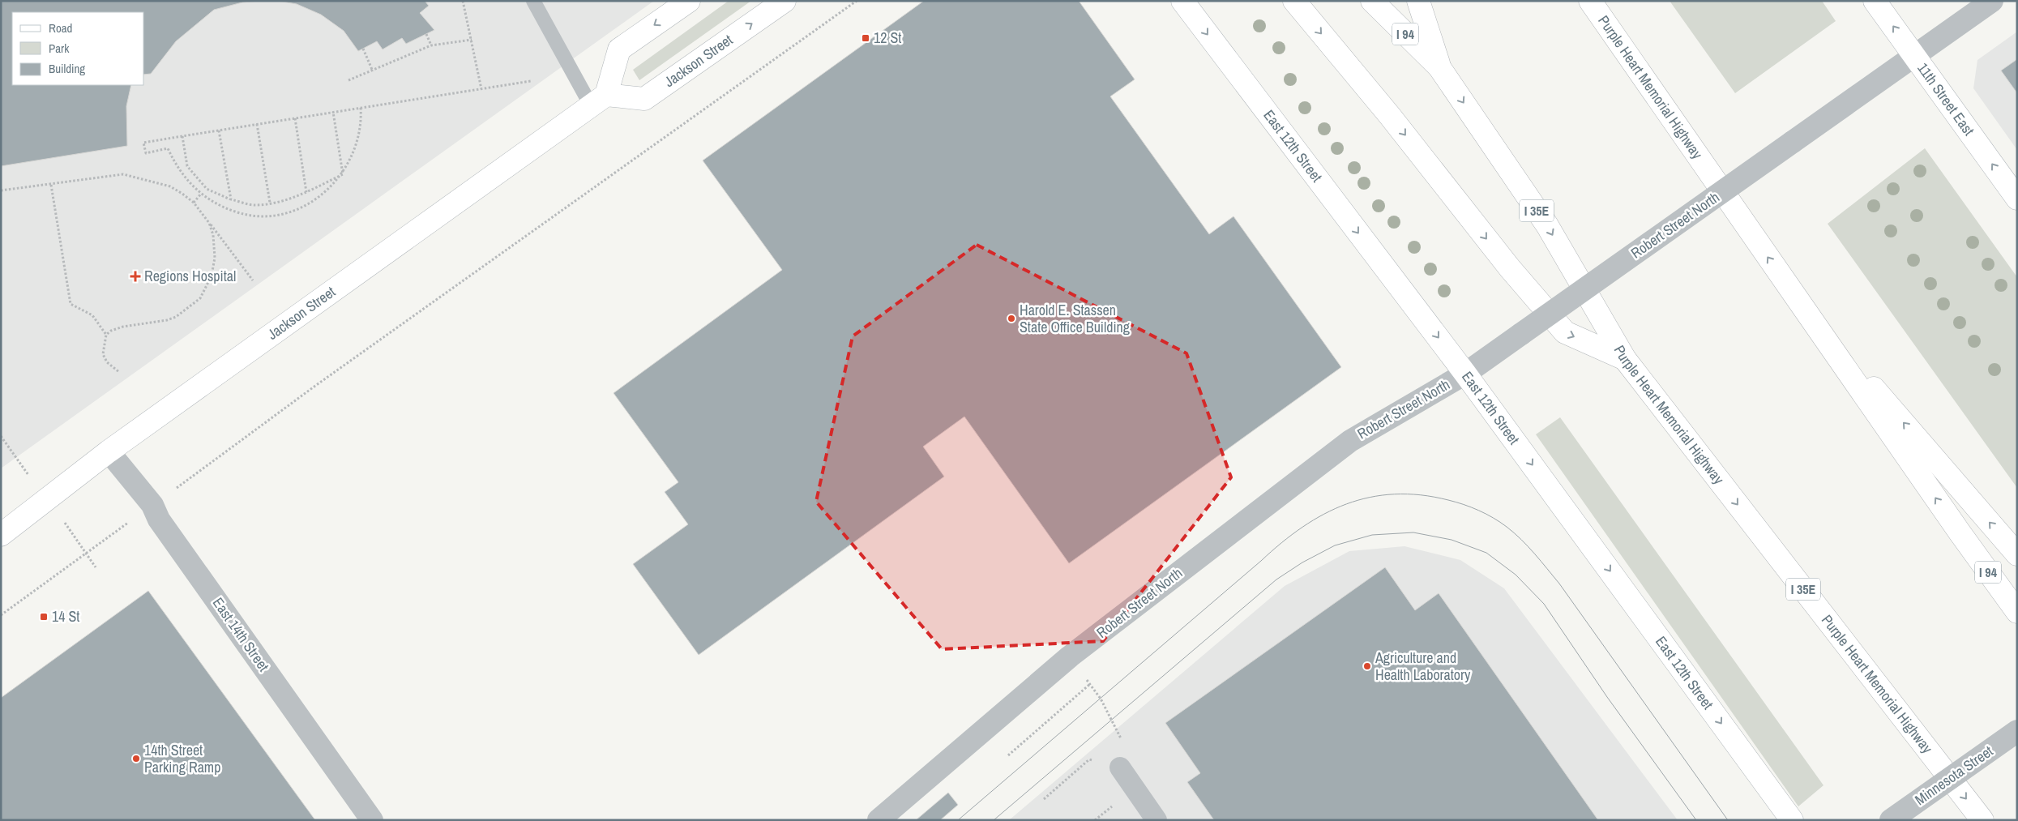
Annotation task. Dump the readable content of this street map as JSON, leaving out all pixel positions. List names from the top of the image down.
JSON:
{
  "streets": {
    "main road": [
      "I 94",
      "Jackson Street",
      "Purple Heart Memorial Highway",
      "11th Street East",
      "East 12th Street",
      "I 35E"
    ],
    "street": ["Robert Street North", "East 14th Street", "Minnesota Street"]
  },
  "crossings": [
    ["Jackson Street", "East 14th Street"],
    ["Purple Heart Memorial Highway", "I 35E"],
    ["11th Street East", "Robert Street North"],
    ["East 12th Street", "Robert Street North"]
  ],
  "one_way": ["11th Street East"],
  "places": {
    "transit": ["12 St", "14 St"],
    "health": ["Regions Hospital"],
    "other": ["Harold E. Stassen State Office Building", "Agriculture and Health Laboratory", "14th Street Parking Ramp"]
  },
  "legend": ["Road", "Park", "Building"]
}
